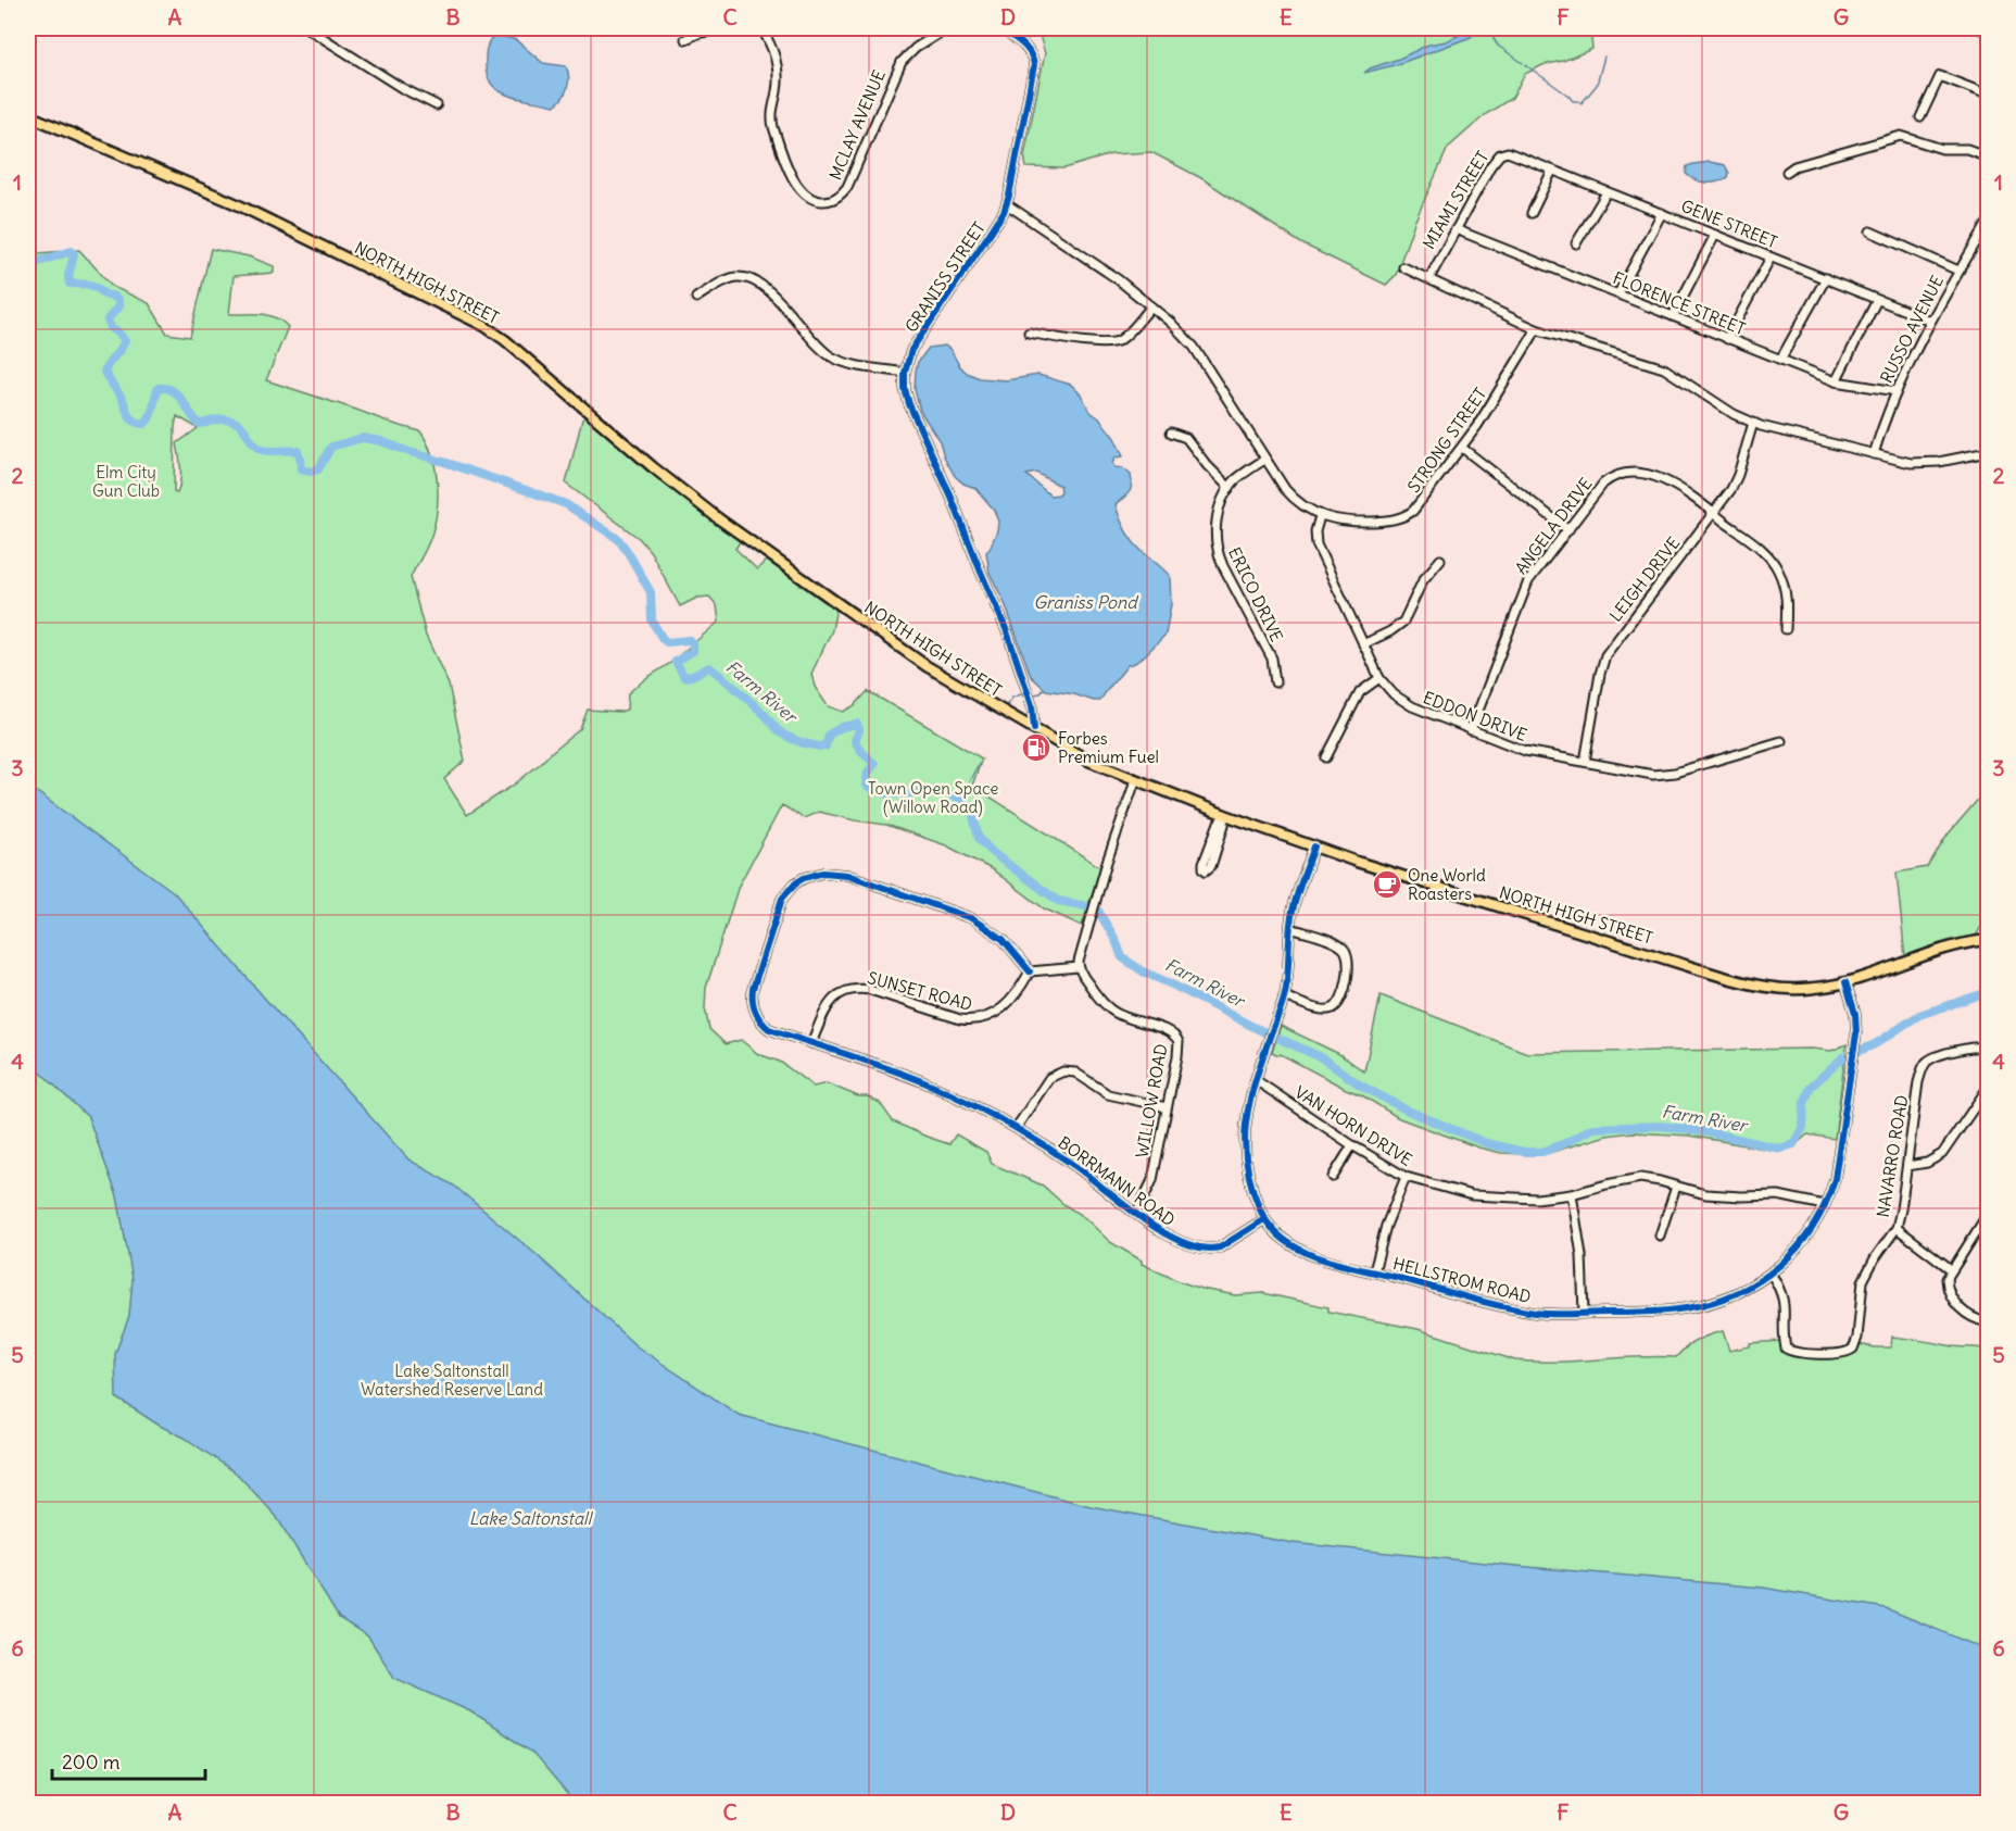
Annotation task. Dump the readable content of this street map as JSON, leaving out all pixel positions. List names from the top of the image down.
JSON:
{
  "streets": {
    "main road": ["NORTH HIGH STREET"],
    "street": [
      "MCLAY AVENUE",
      "MIAMI STREET",
      "GENE STREET",
      "GRANISS STREET",
      "FLORENCE STREET",
      "RUSSO AVENUE",
      "STRONG STREET",
      "ANGELA DRIVE",
      "LEIGH DRIVE",
      "ERICO DRIVE",
      "EDDON DRIVE",
      "SUNSET ROAD",
      "WILLOW ROAD",
      "VAN HORN DRIVE",
      "NAVARRO ROAD",
      "BORRMANN ROAD",
      "HELLSTROM ROAD"
    ]
  },
  "crossings": [
    ["MIAMI STREET", "GENE STREET"],
    ["MIAMI STREET", "FLORENCE STREET"],
    ["GENE STREET", "RUSSO AVENUE"],
    ["GRANISS STREET", "STRONG STREET"],
    ["NORTH HIGH STREET", "HELLSTROM ROAD"],
    ["FLORENCE STREET", "RUSSO AVENUE"],
    ["STRONG STREET", "ERICO DRIVE"],
    ["STRONG STREET", "EDDON DRIVE"],
    ["ANGELA DRIVE", "LEIGH DRIVE"],
    ["ANGELA DRIVE", "EDDON DRIVE"],
    ["LEIGH DRIVE", "EDDON DRIVE"],
    ["SUNSET ROAD", "BORRMANN ROAD"],
    ["WILLOW ROAD", "BORRMANN ROAD"],
    ["VAN HORN DRIVE", "HELLSTROM ROAD"],
    ["NAVARRO ROAD", "HELLSTROM ROAD"],
    ["BORRMANN ROAD", "HELLSTROM ROAD"]
  ],
  "water": ["Graniss Pond", "Farm River", "Lake Saltonstall"],
  "parks": ["Elm City Gun Club", "Town Open Space (Willow Road)", "Lake Saltonstall Watershed Reserve Land"],
  "places": {
    "fuel station": ["Forbes Premium Fuel"],
    "cafe": ["One World Roasters"]
  },
  "scale_bar": "200 m",
  "grid": {
    "columns": [
      "A",
      "B",
      "C",
      "D",
      "E",
      "F",
      "G"
    ],
    "rows": [
      "1",
      "2",
      "3",
      "4",
      "5",
      "6"
    ]
  }
}
